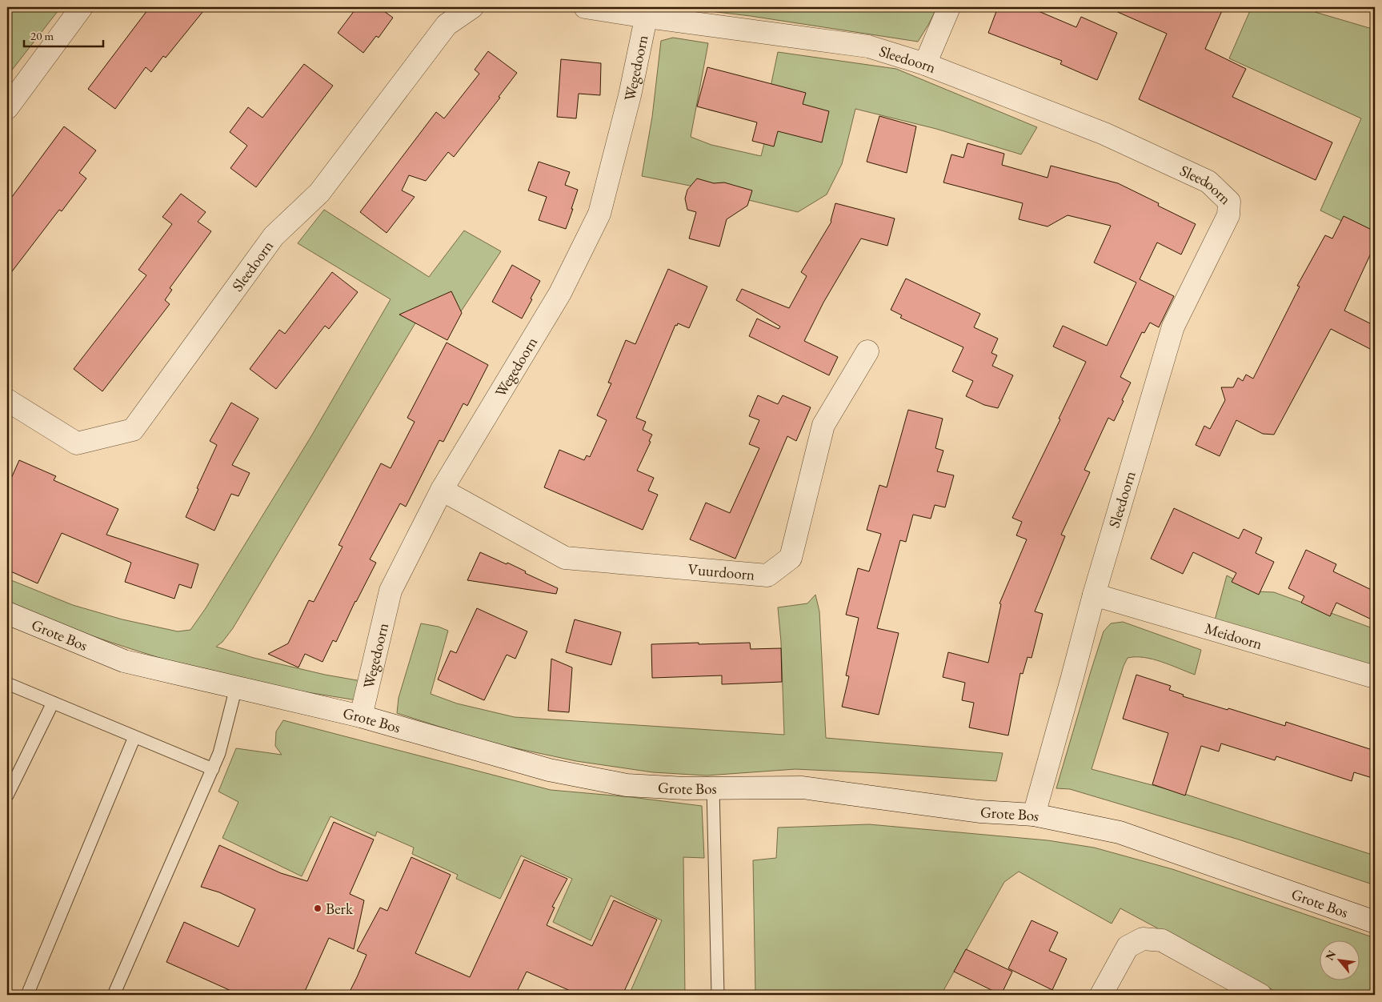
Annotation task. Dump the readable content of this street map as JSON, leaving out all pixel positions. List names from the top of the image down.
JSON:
{
  "streets": {
    "street": [
      "Sleedoorn",
      "Wegedoorn",
      "Vuurdoorn",
      "Grote Bos",
      "Meidoorn"
    ]
  },
  "crossings": [
    ["Sleedoorn", "Wegedoorn"],
    ["Sleedoorn", "Grote Bos"],
    ["Sleedoorn", "Meidoorn"],
    ["Wegedoorn", "Vuurdoorn"],
    ["Wegedoorn", "Grote Bos"]
  ],
  "places": ["Berk"],
  "scale_bar": "20 m",
  "north": "top left"
}
